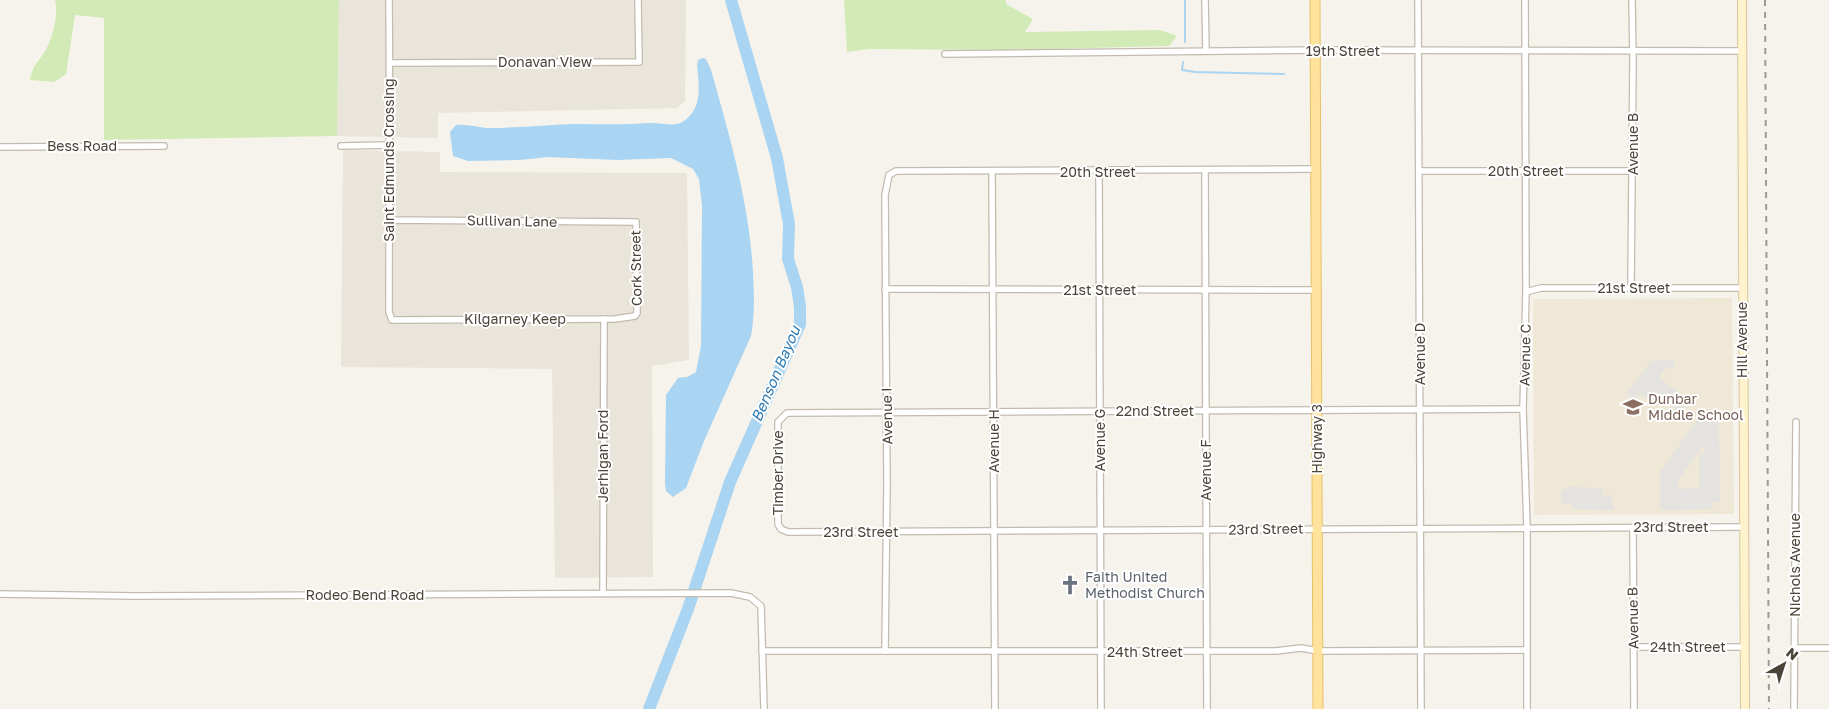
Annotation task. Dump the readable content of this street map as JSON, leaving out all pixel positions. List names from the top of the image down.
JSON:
{
  "streets": {
    "main road": ["Highway 3"],
    "street": [
      "19th Street",
      "Donavan View",
      "Avenue B",
      "Bess Road",
      "Saint Edmunds Crossing",
      "20th Street",
      "Sullivan Lane",
      "Cork Street",
      "21st Street",
      "Kilgarney Keep",
      "Hill Avenue",
      "Avenue D",
      "Avenue C",
      "22nd Street",
      "Avenue I",
      "Avenue G",
      "Avenue H",
      "Jerhigan Ford",
      "Avenue F",
      "Timber Drive",
      "23rd Street",
      "Nichols Avenue",
      "Rodeo Bend Road",
      "24th Street"
    ]
  },
  "crossings": [
    ["19th Street", "Avenue B"],
    ["19th Street", "Hill Avenue"],
    ["19th Street", "Avenue D"],
    ["19th Street", "Avenue C"],
    ["19th Street", "Highway 3"],
    ["Donavan View", "Saint Edmunds Crossing"],
    ["Avenue B", "20th Street"],
    ["Avenue B", "21st Street"],
    ["Avenue B", "23rd Street"],
    ["Avenue B", "24th Street"],
    ["Saint Edmunds Crossing", "Sullivan Lane"],
    ["Saint Edmunds Crossing", "Kilgarney Keep"],
    ["20th Street", "Avenue D"],
    ["20th Street", "Avenue C"],
    ["20th Street", "Avenue I"],
    ["20th Street", "Highway 3"],
    ["20th Street", "Avenue G"],
    ["20th Street", "Avenue H"],
    ["20th Street", "Avenue F"],
    ["Sullivan Lane", "Cork Street"],
    ["Cork Street", "Kilgarney Keep"],
    ["21st Street", "Hill Avenue"],
    ["21st Street", "Avenue C"],
    ["21st Street", "Avenue I"],
    ["21st Street", "Highway 3"],
    ["21st Street", "Avenue G"],
    ["21st Street", "Avenue H"],
    ["21st Street", "Avenue F"],
    ["Kilgarney Keep", "Jerhigan Ford"],
    ["Hill Avenue", "23rd Street"],
    ["Hill Avenue", "24th Street"],
    ["Avenue D", "22nd Street"],
    ["Avenue D", "23rd Street"],
    ["Avenue D", "24th Street"],
    ["Avenue C", "22nd Street"],
    ["Avenue C", "23rd Street"],
    ["Avenue C", "24th Street"],
    ["22nd Street", "Avenue I"],
    ["22nd Street", "Highway 3"],
    ["22nd Street", "Avenue G"],
    ["22nd Street", "Avenue H"],
    ["22nd Street", "Avenue F"],
    ["22nd Street", "Timber Drive"],
    ["Avenue I", "23rd Street"],
    ["Avenue I", "24th Street"],
    ["Highway 3", "23rd Street"],
    ["Highway 3", "24th Street"],
    ["Avenue G", "23rd Street"],
    ["Avenue G", "24th Street"],
    ["Avenue H", "23rd Street"],
    ["Avenue H", "24th Street"],
    ["Jerhigan Ford", "Rodeo Bend Road"],
    ["Avenue F", "23rd Street"],
    ["Avenue F", "24th Street"],
    ["Timber Drive", "23rd Street"],
    ["Rodeo Bend Road", "24th Street"]
  ],
  "water": ["Benson Bayou"],
  "places": {
    "school or university": ["Dunbar Middle School"],
    "church": ["Faith United Methodist Church"]
  },
  "north": "top right"
}
